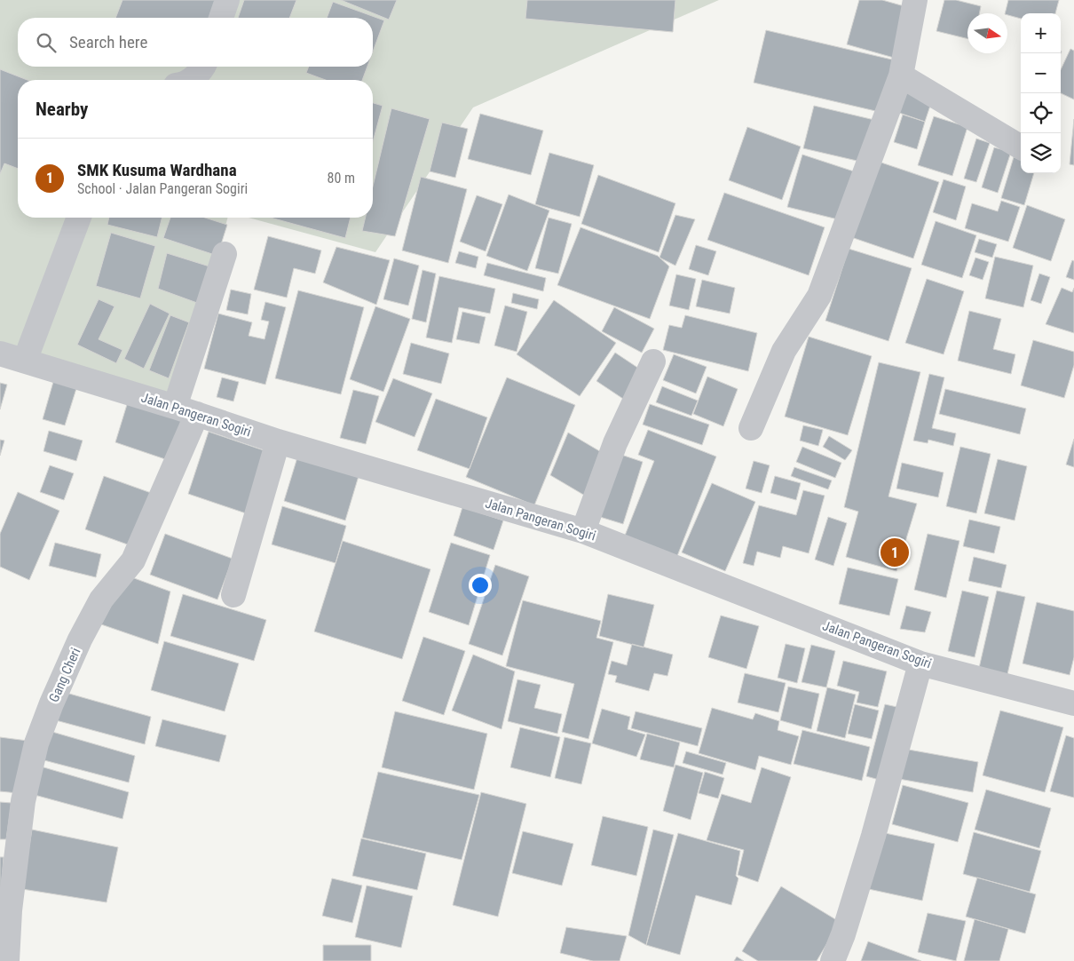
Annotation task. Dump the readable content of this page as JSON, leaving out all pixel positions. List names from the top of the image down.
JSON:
{
  "streets": {
    "street": ["Jalan Pangeran Sogiri", "Gang Cheri"]
  },
  "crossings": [
    ["Jalan Pangeran Sogiri", "Gang Cheri"]
  ],
  "north": "right",
  "page": {
    "map_buttons": ["+", "−"],
    "search": "Search here",
    "heading": "Nearby",
    "list": [
      {
        "mark": "1",
        "name": "SMK Kusuma Wardhana",
        "note": "School · Jalan Pangeran Sogiri",
        "value": "80 m"
      }
    ],
    "pins": "1"
  }
}
